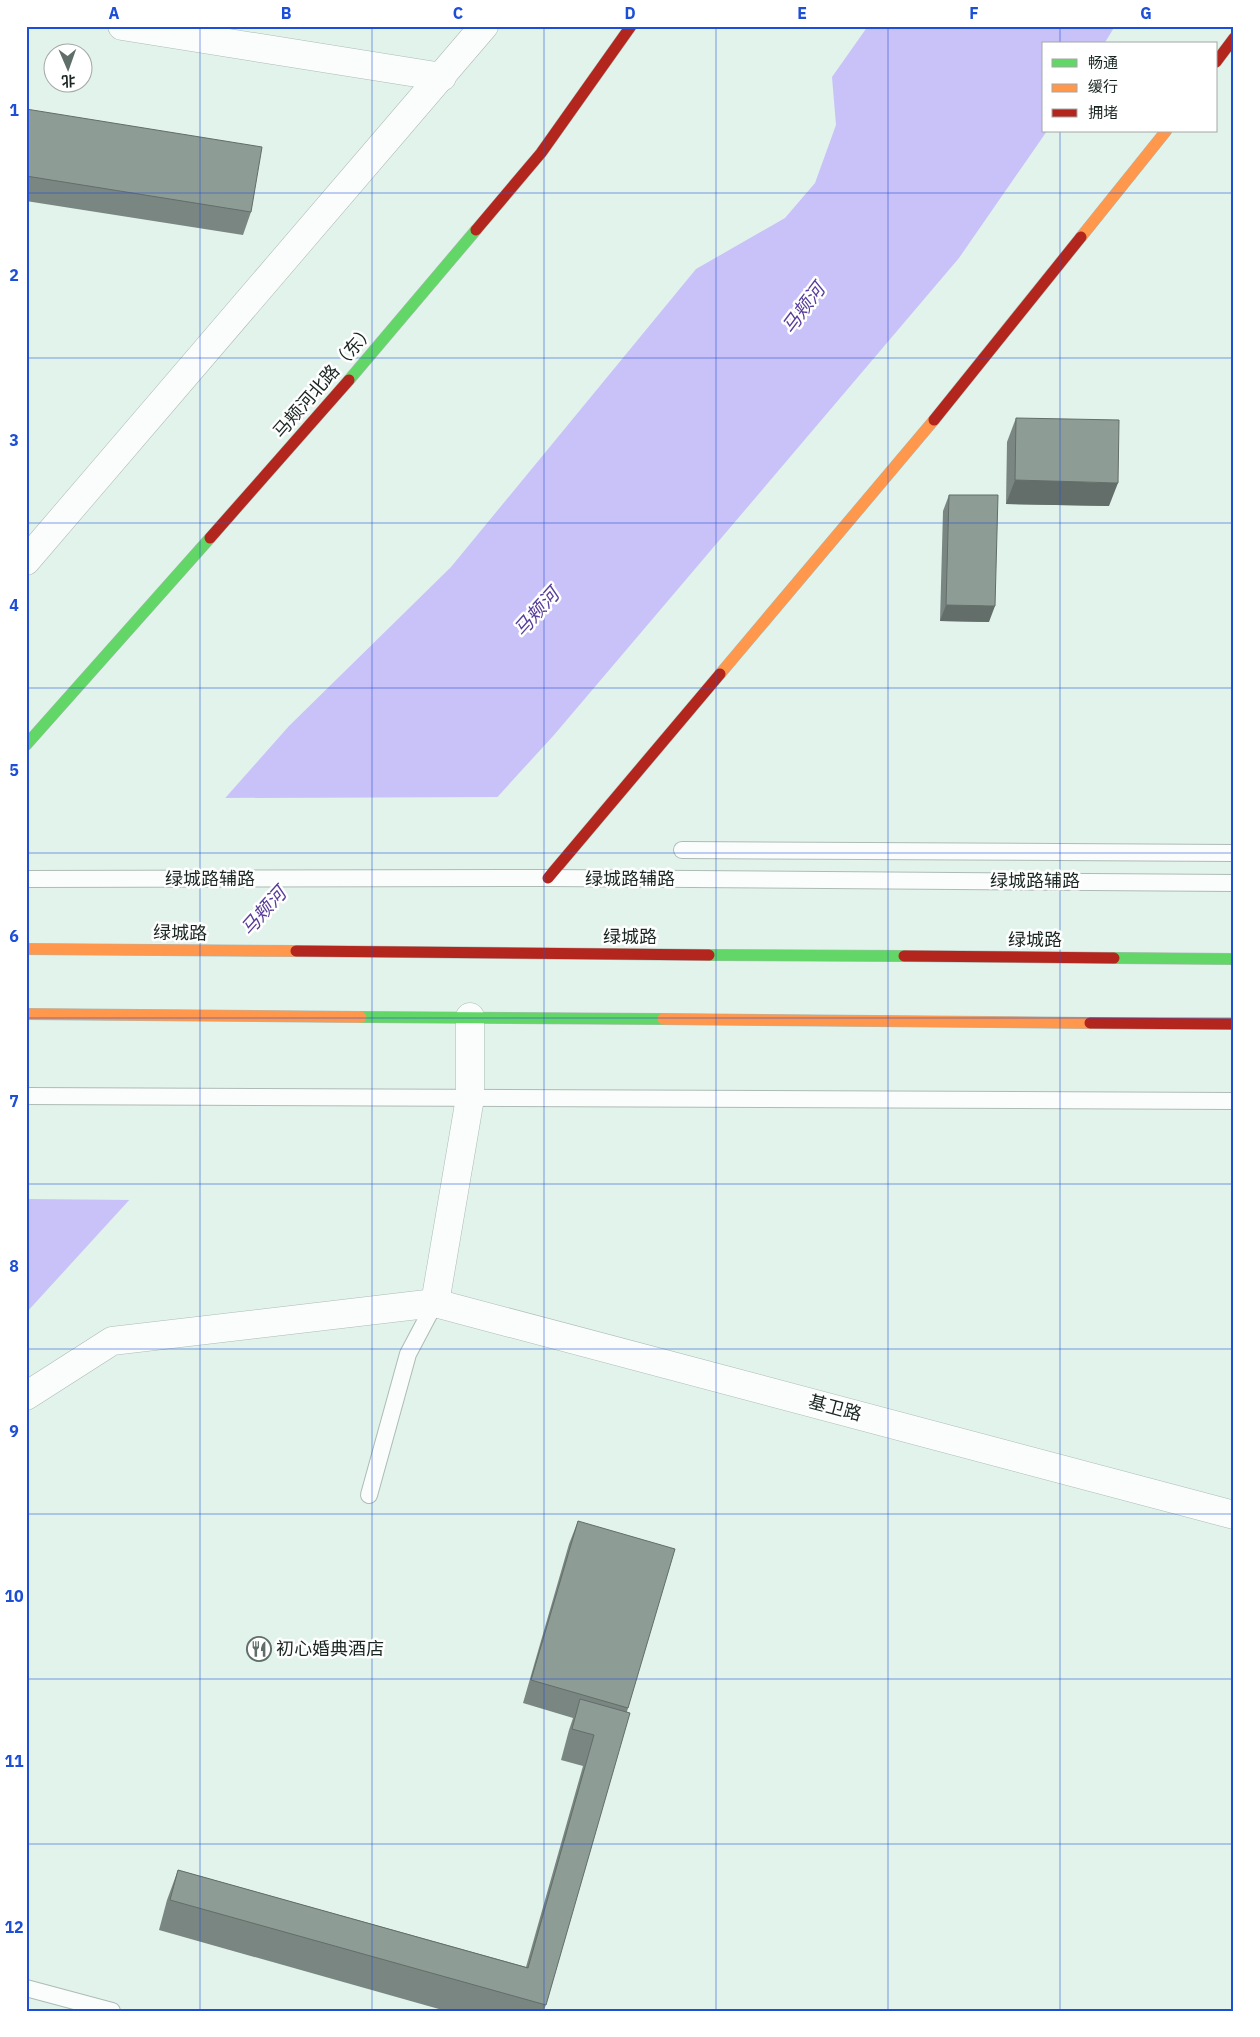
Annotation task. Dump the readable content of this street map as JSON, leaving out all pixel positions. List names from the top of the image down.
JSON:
{
  "streets": {
    "main road": ["马颊河北路（东）", "绿城路"],
    "street": ["基卫路"],
    "lane": ["绿城路辅路"]
  },
  "water": ["马颊河"],
  "places": {
    "restaurant": ["初心婚典酒店"]
  },
  "legend": ["畅通", "缓行", "拥堵"],
  "north": "bottom",
  "grid": {
    "columns": [
      "A",
      "B",
      "C",
      "D",
      "E",
      "F",
      "G"
    ],
    "rows": [
      "1",
      "2",
      "3",
      "4",
      "5",
      "6",
      "7",
      "8",
      "9",
      "10",
      "11",
      "12"
    ]
  }
}
